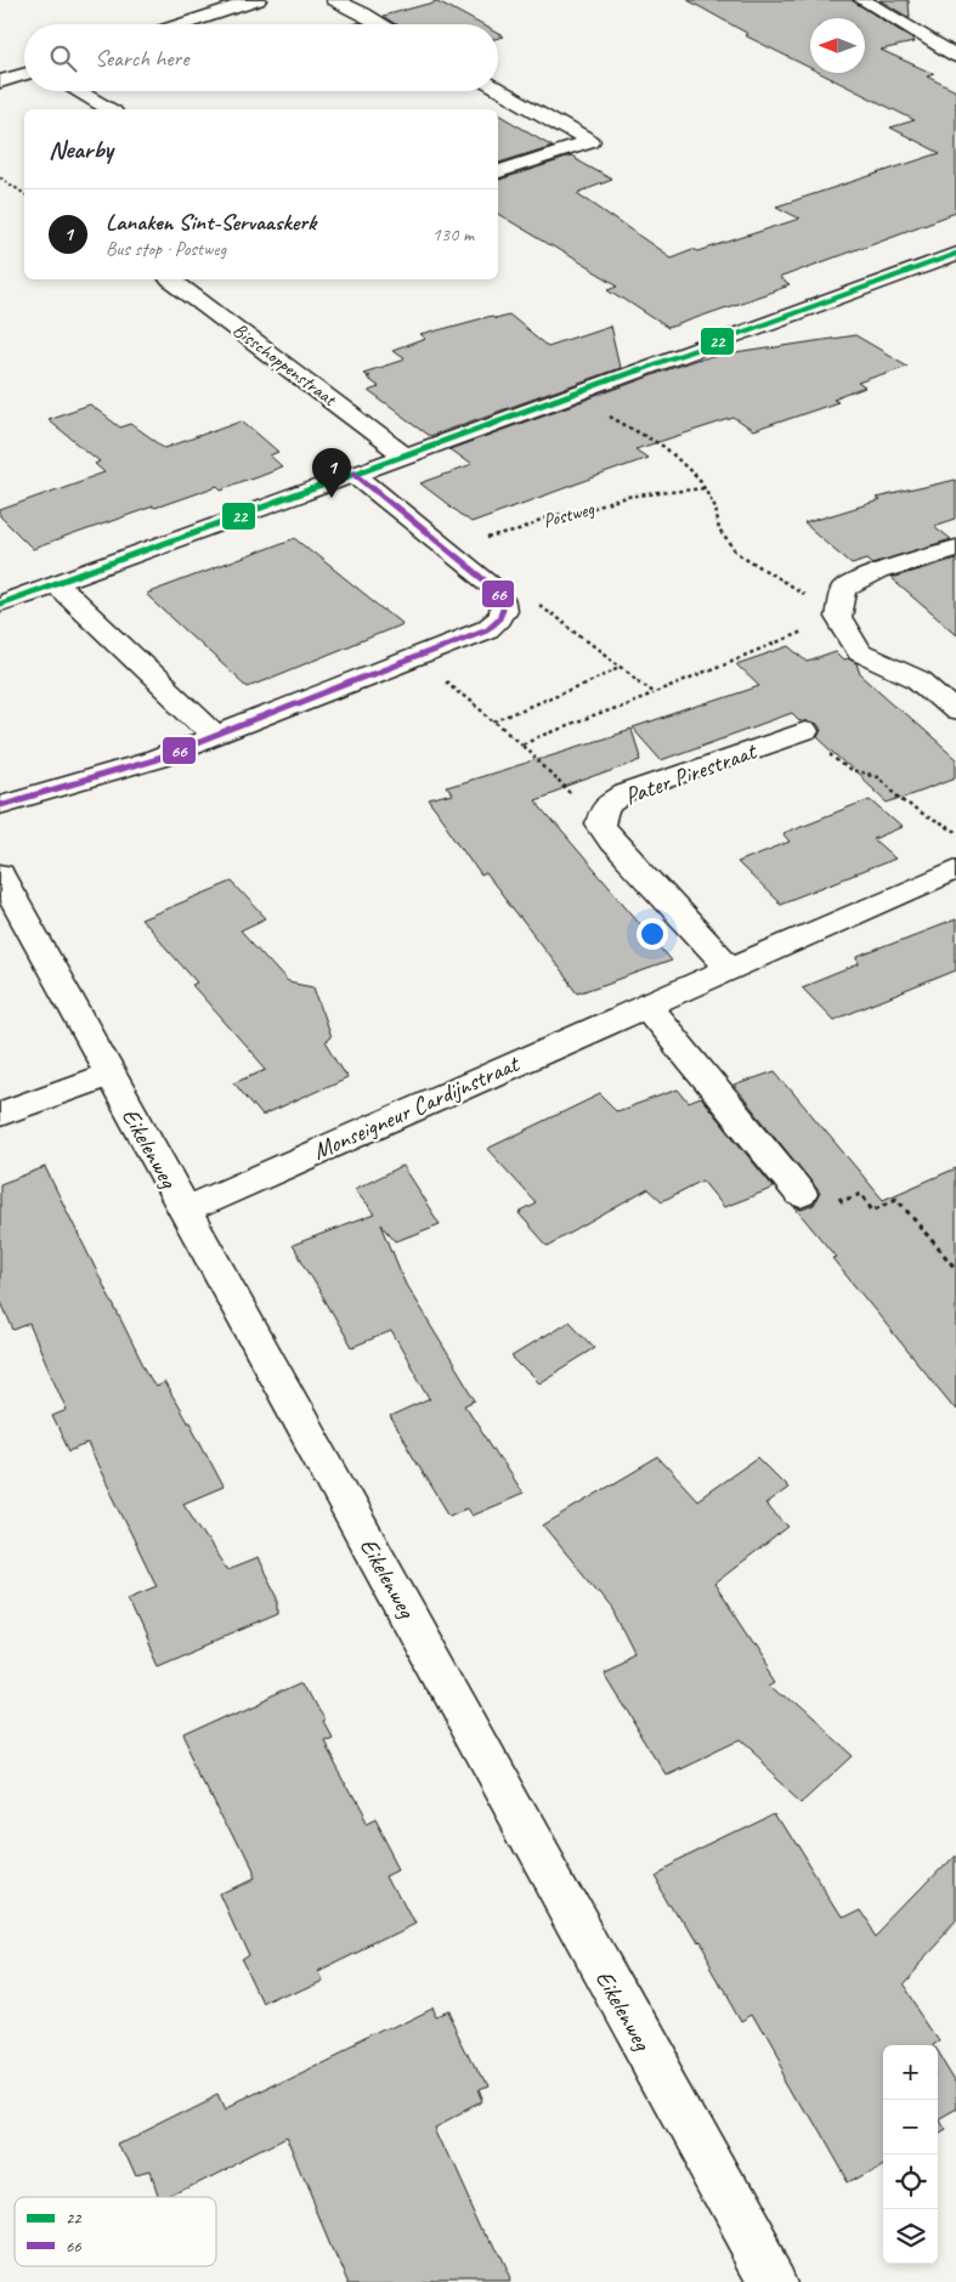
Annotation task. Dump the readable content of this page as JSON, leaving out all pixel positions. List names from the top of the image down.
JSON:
{
  "streets": {
    "street": [
      "Bisschoppenstraat",
      "Pater Pirestraat",
      "Monseigneur Cardijnstraat",
      "Eikelenweg"
    ],
    "path": ["Postweg"]
  },
  "crossings": [
    ["Pater Pirestraat", "Monseigneur Cardijnstraat"],
    ["Monseigneur Cardijnstraat", "Eikelenweg"]
  ],
  "lines": ["transit line 22", "transit line 66"],
  "legend": ["22", "66"],
  "north": "left",
  "page": {
    "search": "Search here",
    "heading": "Nearby",
    "list": [
      {
        "mark": "1",
        "name": "Lanaken Sint-Servaaskerk",
        "note": "Bus stop · Postweg",
        "value": "130 m"
      }
    ],
    "pins": "1",
    "map_buttons": ["+", "−"]
  }
}
